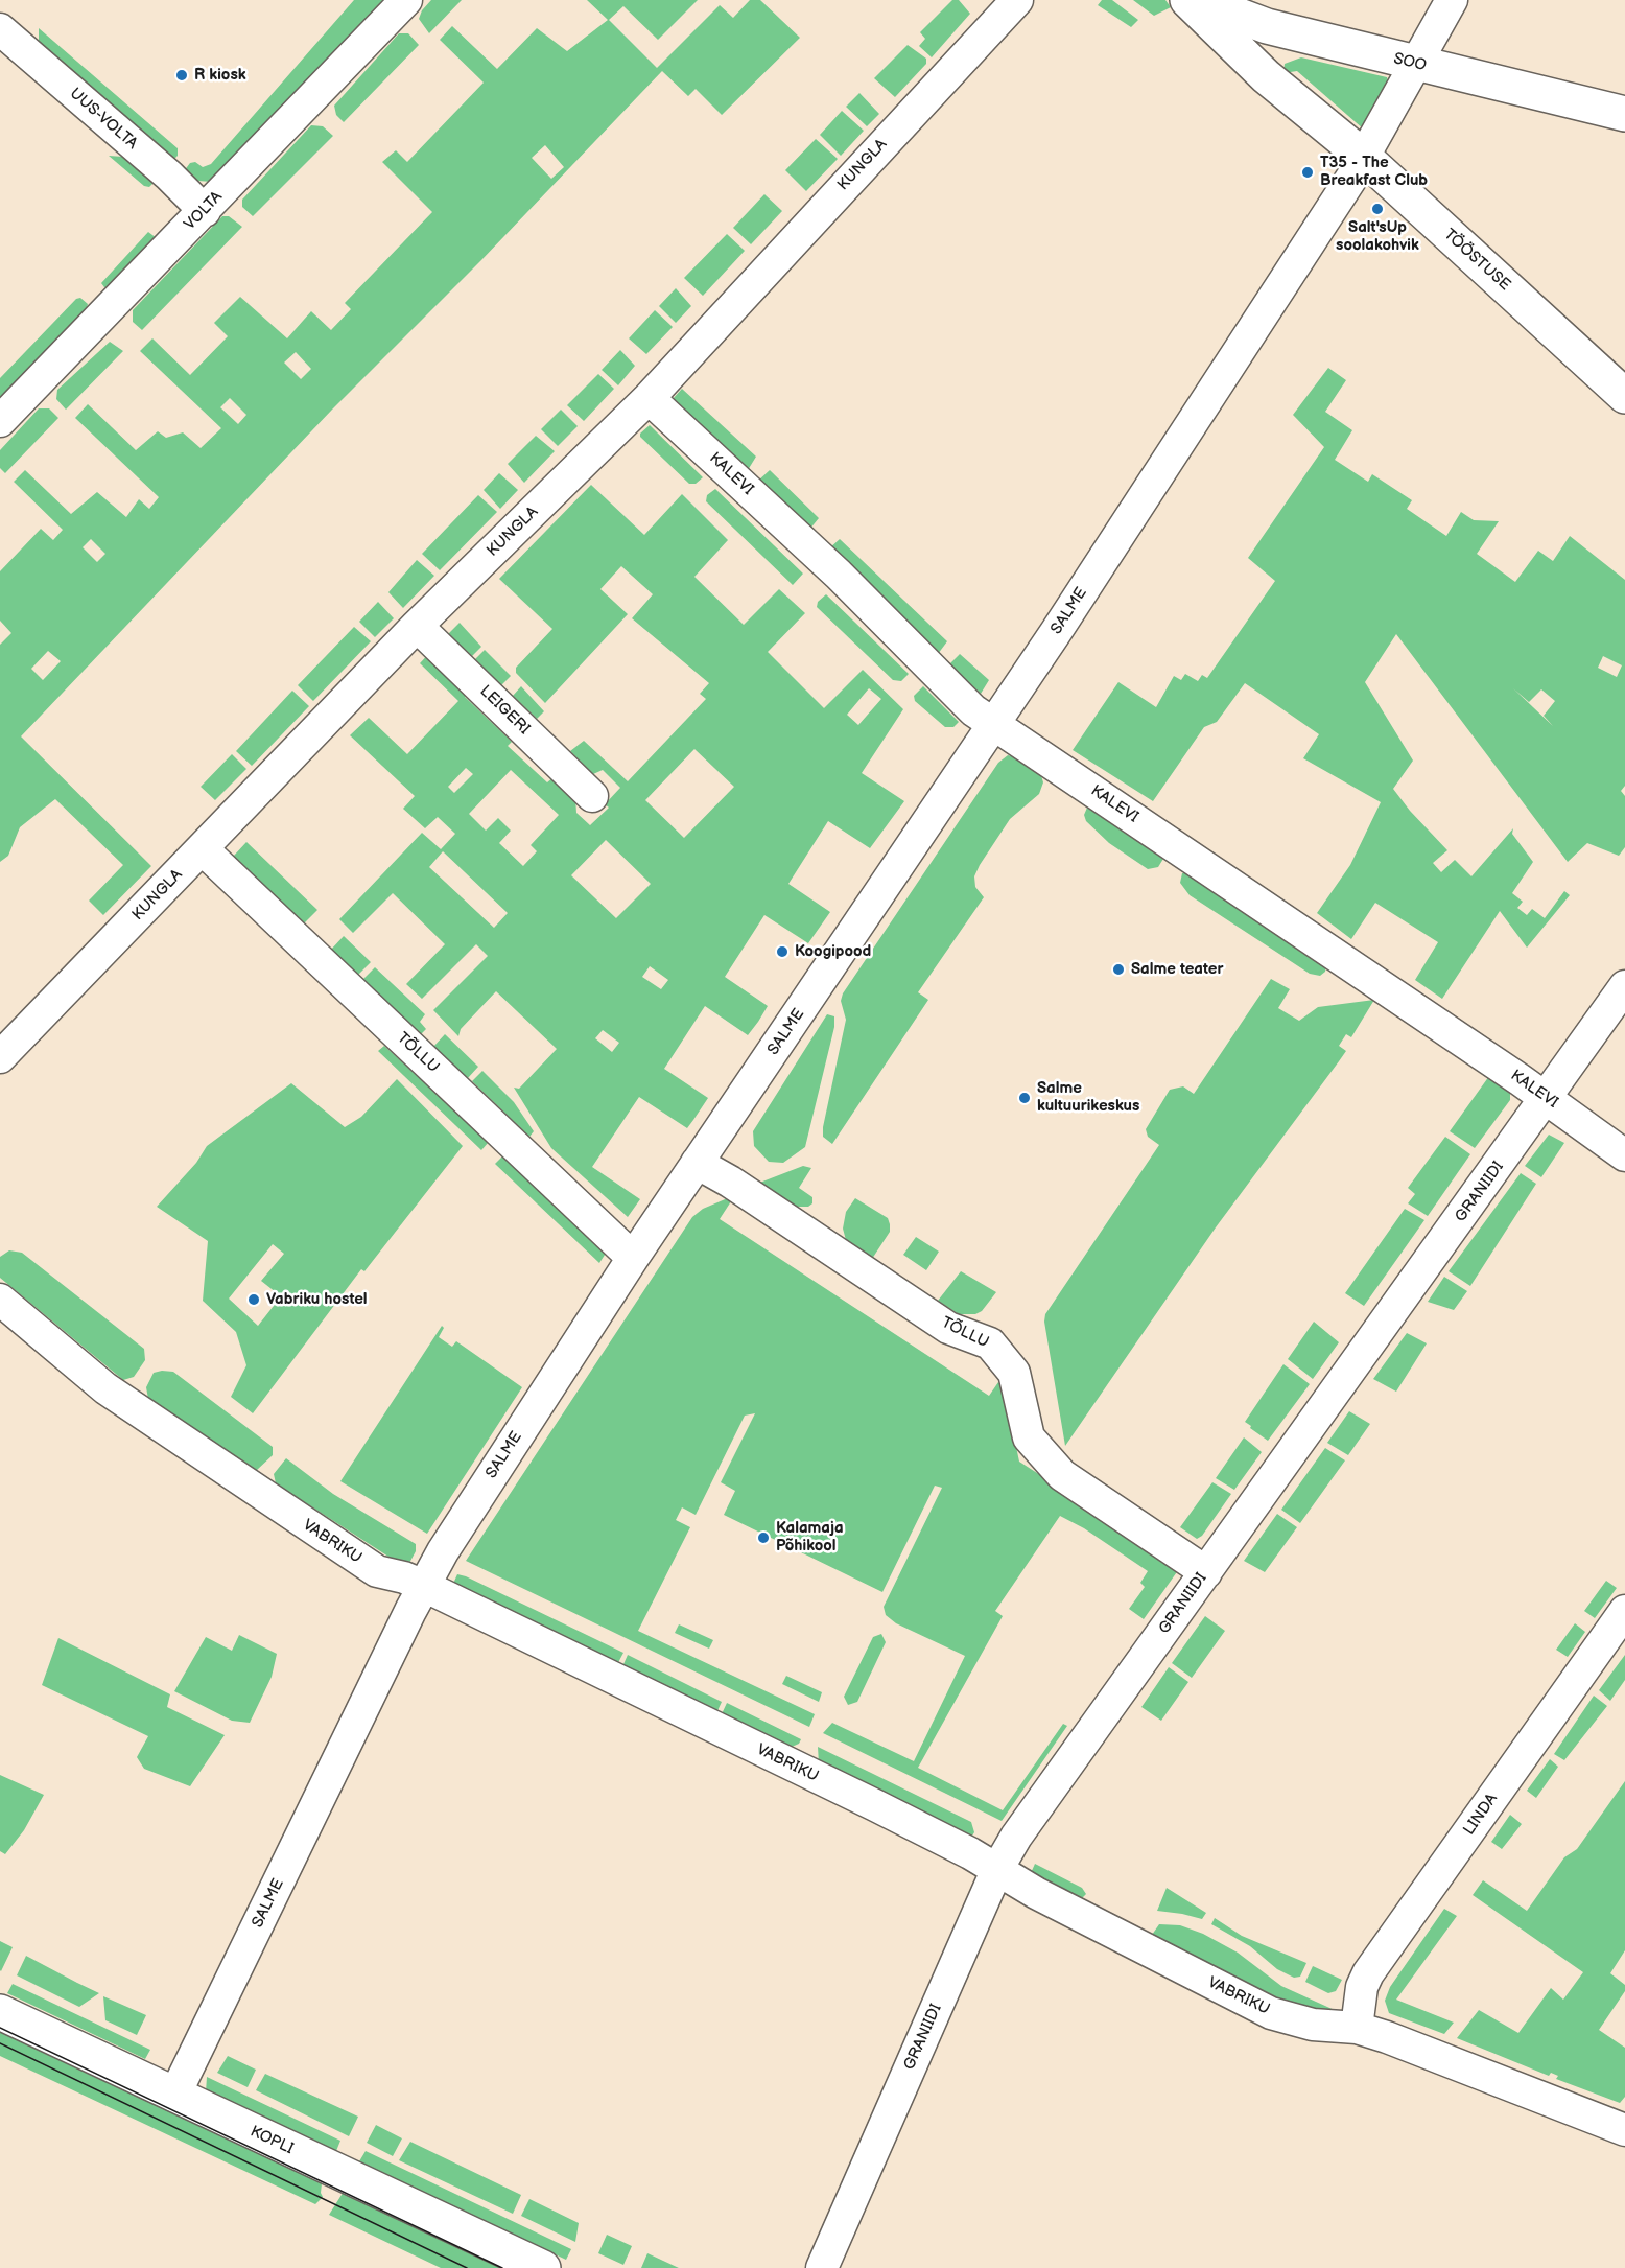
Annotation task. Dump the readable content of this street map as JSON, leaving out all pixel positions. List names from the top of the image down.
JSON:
{
  "streets": {
    "street": [
      "SOO",
      "UUS-VOLTA",
      "KUNGLA",
      "VOLTA",
      "TÖÖSTUSE",
      "KALEVI",
      "SALME",
      "LEIGERI",
      "TÕLLU",
      "GRANIIDI",
      "VABRIKU",
      "LINDA",
      "KOPLI"
    ]
  },
  "crossings": [
    ["SOO", "SALME"],
    ["UUS-VOLTA", "VOLTA"],
    ["KUNGLA", "KALEVI"],
    ["KUNGLA", "LEIGERI"],
    ["KUNGLA", "TÕLLU"],
    ["TÖÖSTUSE", "SALME"],
    ["KALEVI", "SALME"],
    ["KALEVI", "GRANIIDI"],
    ["SALME", "TÕLLU"],
    ["SALME", "VABRIKU"],
    ["SALME", "KOPLI"],
    ["TÕLLU", "GRANIIDI"],
    ["GRANIIDI", "VABRIKU"],
    ["VABRIKU", "LINDA"]
  ],
  "places": [
    "R kiosk",
    "T35 - The Breakfast Club",
    "Salt'sUp soolakohvik",
    "Koogipood",
    "Salme teater",
    "Salme kultuurikeskus",
    "Vabriku hostel",
    "Kalamaja Põhikool"
  ]
}
